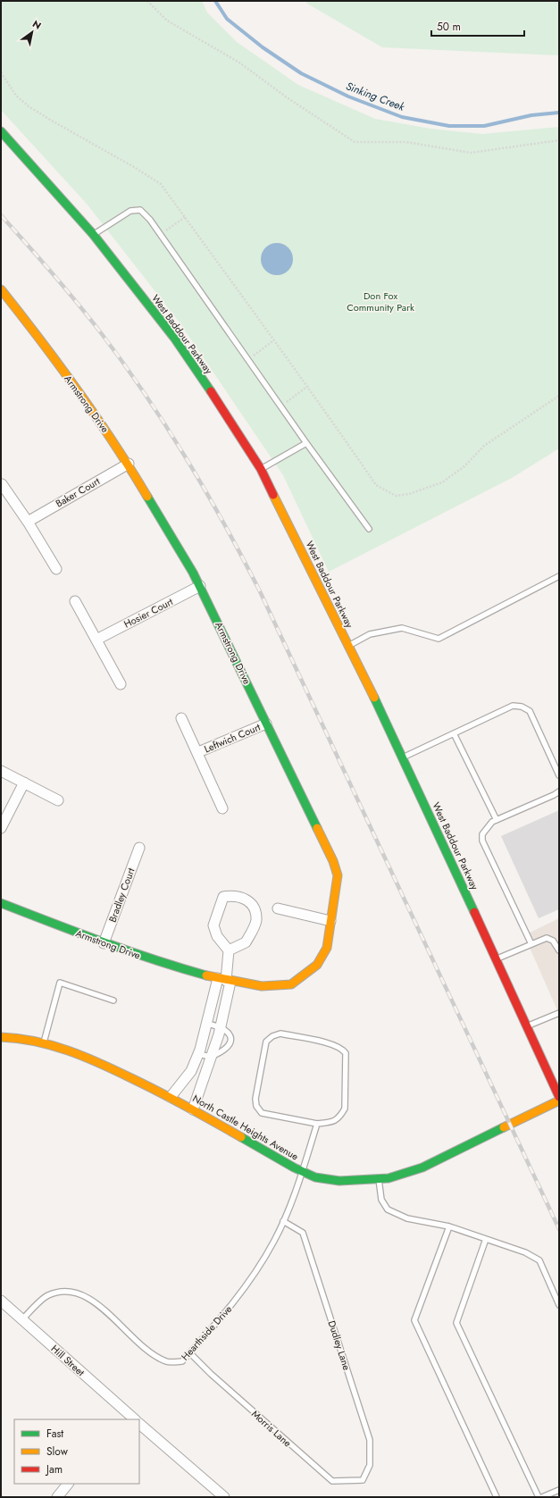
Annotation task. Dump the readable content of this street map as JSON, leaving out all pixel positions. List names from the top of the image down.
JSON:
{
  "streets": {
    "street": [
      "West Baddour Parkway",
      "Armstrong Drive",
      "Baker Court",
      "Hosier Court",
      "Leftwich Court",
      "Bradley Court",
      "North Castle Heights Avenue",
      "Hill Street"
    ],
    "lane": ["Hearthside Drive", "Dudley Lane", "Morris Lane"]
  },
  "crossings": [
    ["Armstrong Drive", "Baker Court"],
    ["Armstrong Drive", "Hosier Court"],
    ["Armstrong Drive", "Leftwich Court"],
    ["Armstrong Drive", "Bradley Court"],
    ["North Castle Heights Avenue", "Hearthside Drive"],
    ["Hearthside Drive", "Dudley Lane"],
    ["Hearthside Drive", "Hill Street"],
    ["Hearthside Drive", "Morris Lane"],
    ["Dudley Lane", "Morris Lane"]
  ],
  "water": ["Sinking Creek"],
  "parks": ["Don Fox Community Park"],
  "legend": ["Fast", "Slow", "Jam"],
  "scale_bar": "50 m",
  "north": "top right"
}
